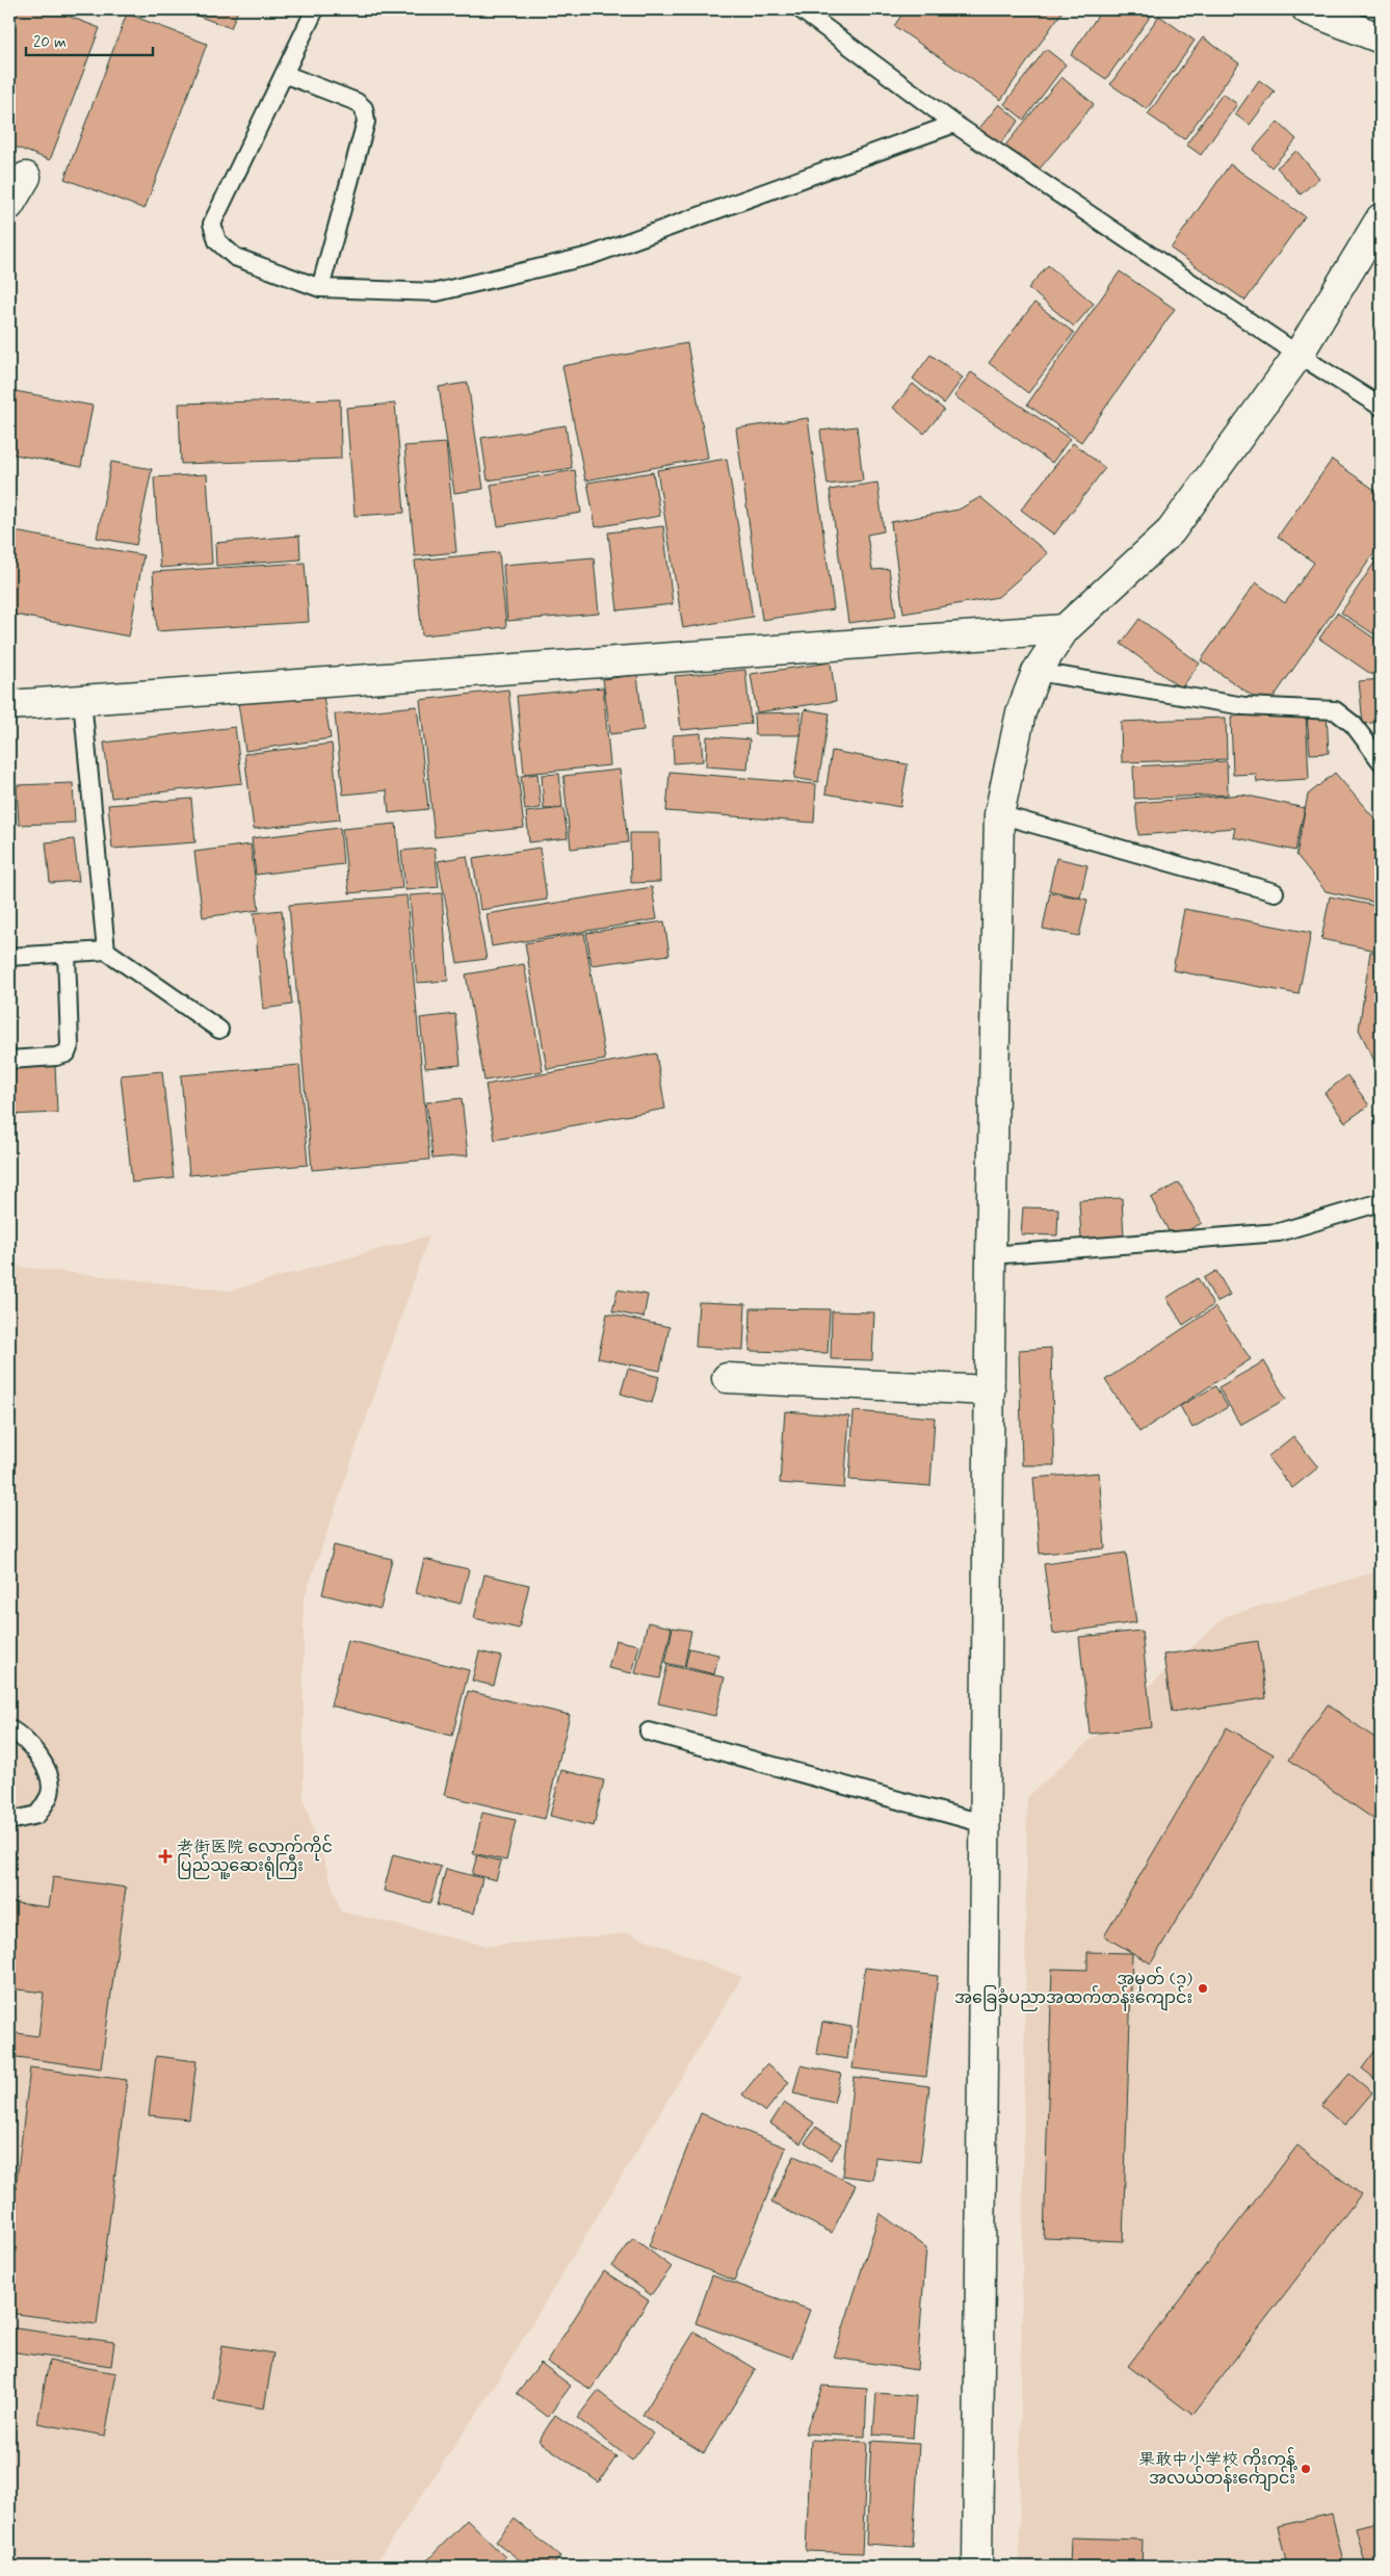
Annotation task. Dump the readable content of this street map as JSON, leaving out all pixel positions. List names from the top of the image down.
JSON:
{
  "places": {
    "health": ["老街医院 လောက်ကိုင် ပြည်သူ့ဆေးရုံကြီး"],
    "other": ["အမှတ် (၁) အခြေခံပညာအထက်တန်းကျောင်း", "果敢中小学校 ကိုးကန့် အလယ်တန်းကျောင်း"]
  },
  "scale_bar": "20 m"
}
